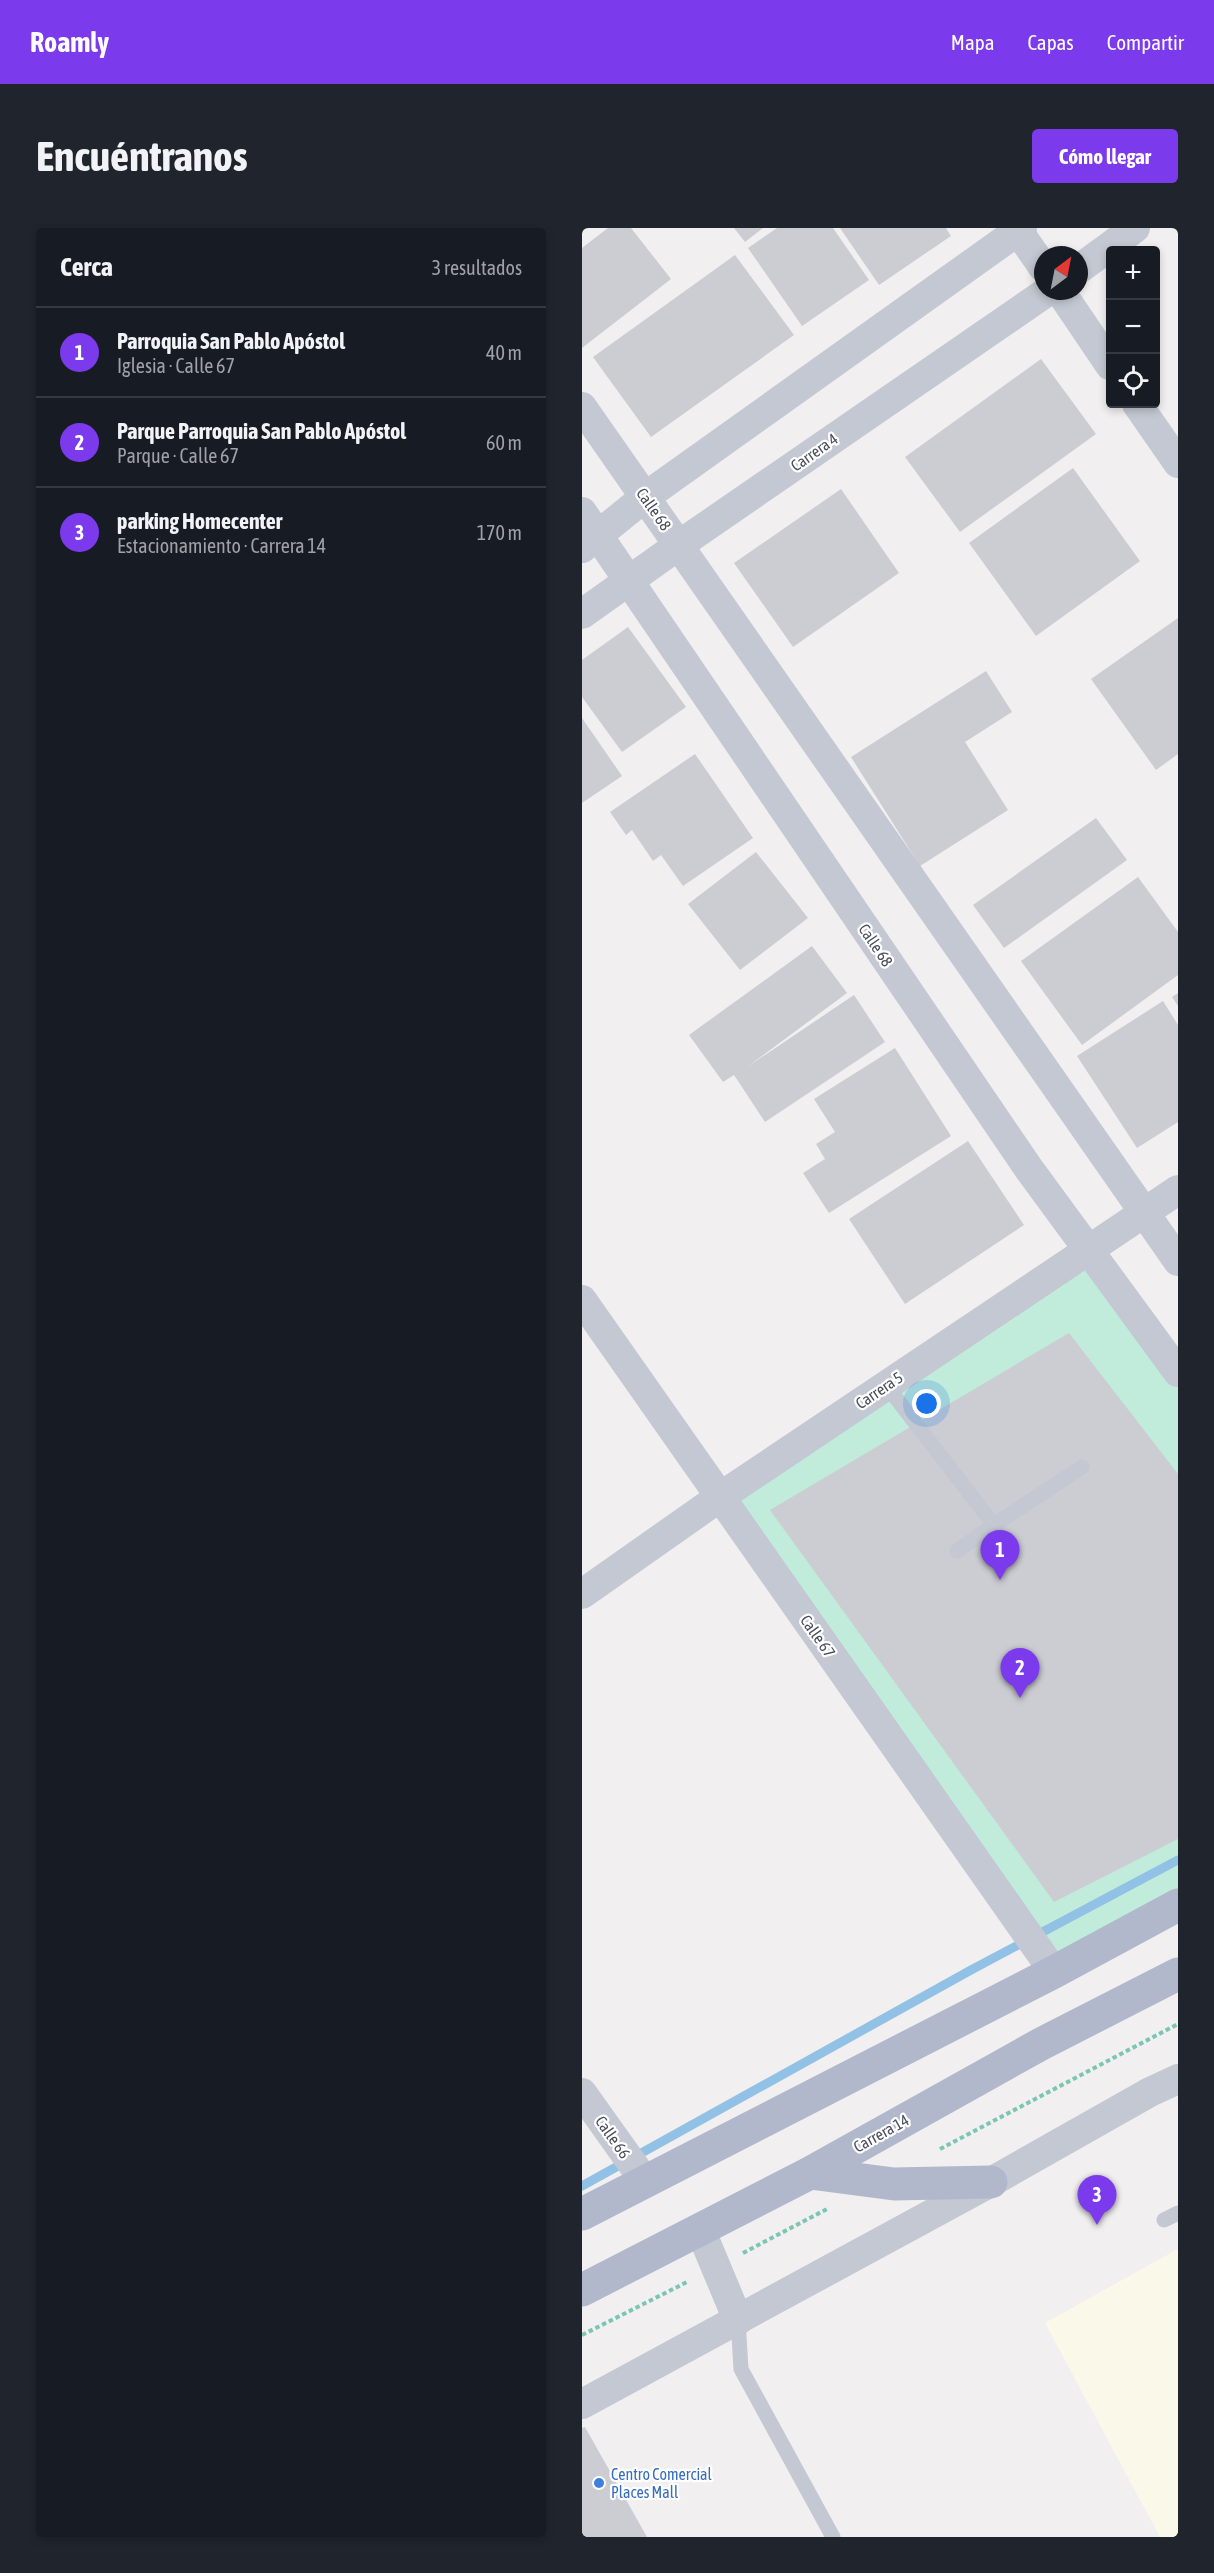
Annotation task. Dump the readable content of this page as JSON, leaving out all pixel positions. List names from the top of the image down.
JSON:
{
  "streets": {
    "main road": ["Carrera 14"],
    "street": [
      "Carrera 4",
      "Calle 68",
      "Carrera 5",
      "Calle 67",
      "Calle 66"
    ]
  },
  "crossings": [
    ["Carrera 4", "Calle 68"],
    ["Calle 68", "Carrera 5"],
    ["Carrera 5", "Calle 67"]
  ],
  "places": ["Centro Comercial Places Mall"],
  "north": "top right",
  "page": {
    "header": "Roamly",
    "nav": ["Mapa", "Capas", "Compartir"],
    "buttons": "Cómo llegar",
    "title": "Encuéntranos",
    "heading": ["Cerca", "3 resultados"],
    "map_buttons": ["+", "−"],
    "list": [
      {
        "mark": "1",
        "name": "Parroquia San Pablo Apóstol",
        "note": "Iglesia · Calle 67",
        "value": "40 m"
      },
      {
        "mark": "2",
        "name": "Parque Parroquia San Pablo Apóstol",
        "note": "Parque · Calle 67",
        "value": "60 m"
      },
      {
        "mark": "3",
        "name": "parking Homecenter",
        "note": "Estacionamiento · Carrera 14",
        "value": "170 m"
      }
    ],
    "pins": ["1", "2", "3"]
  }
}
